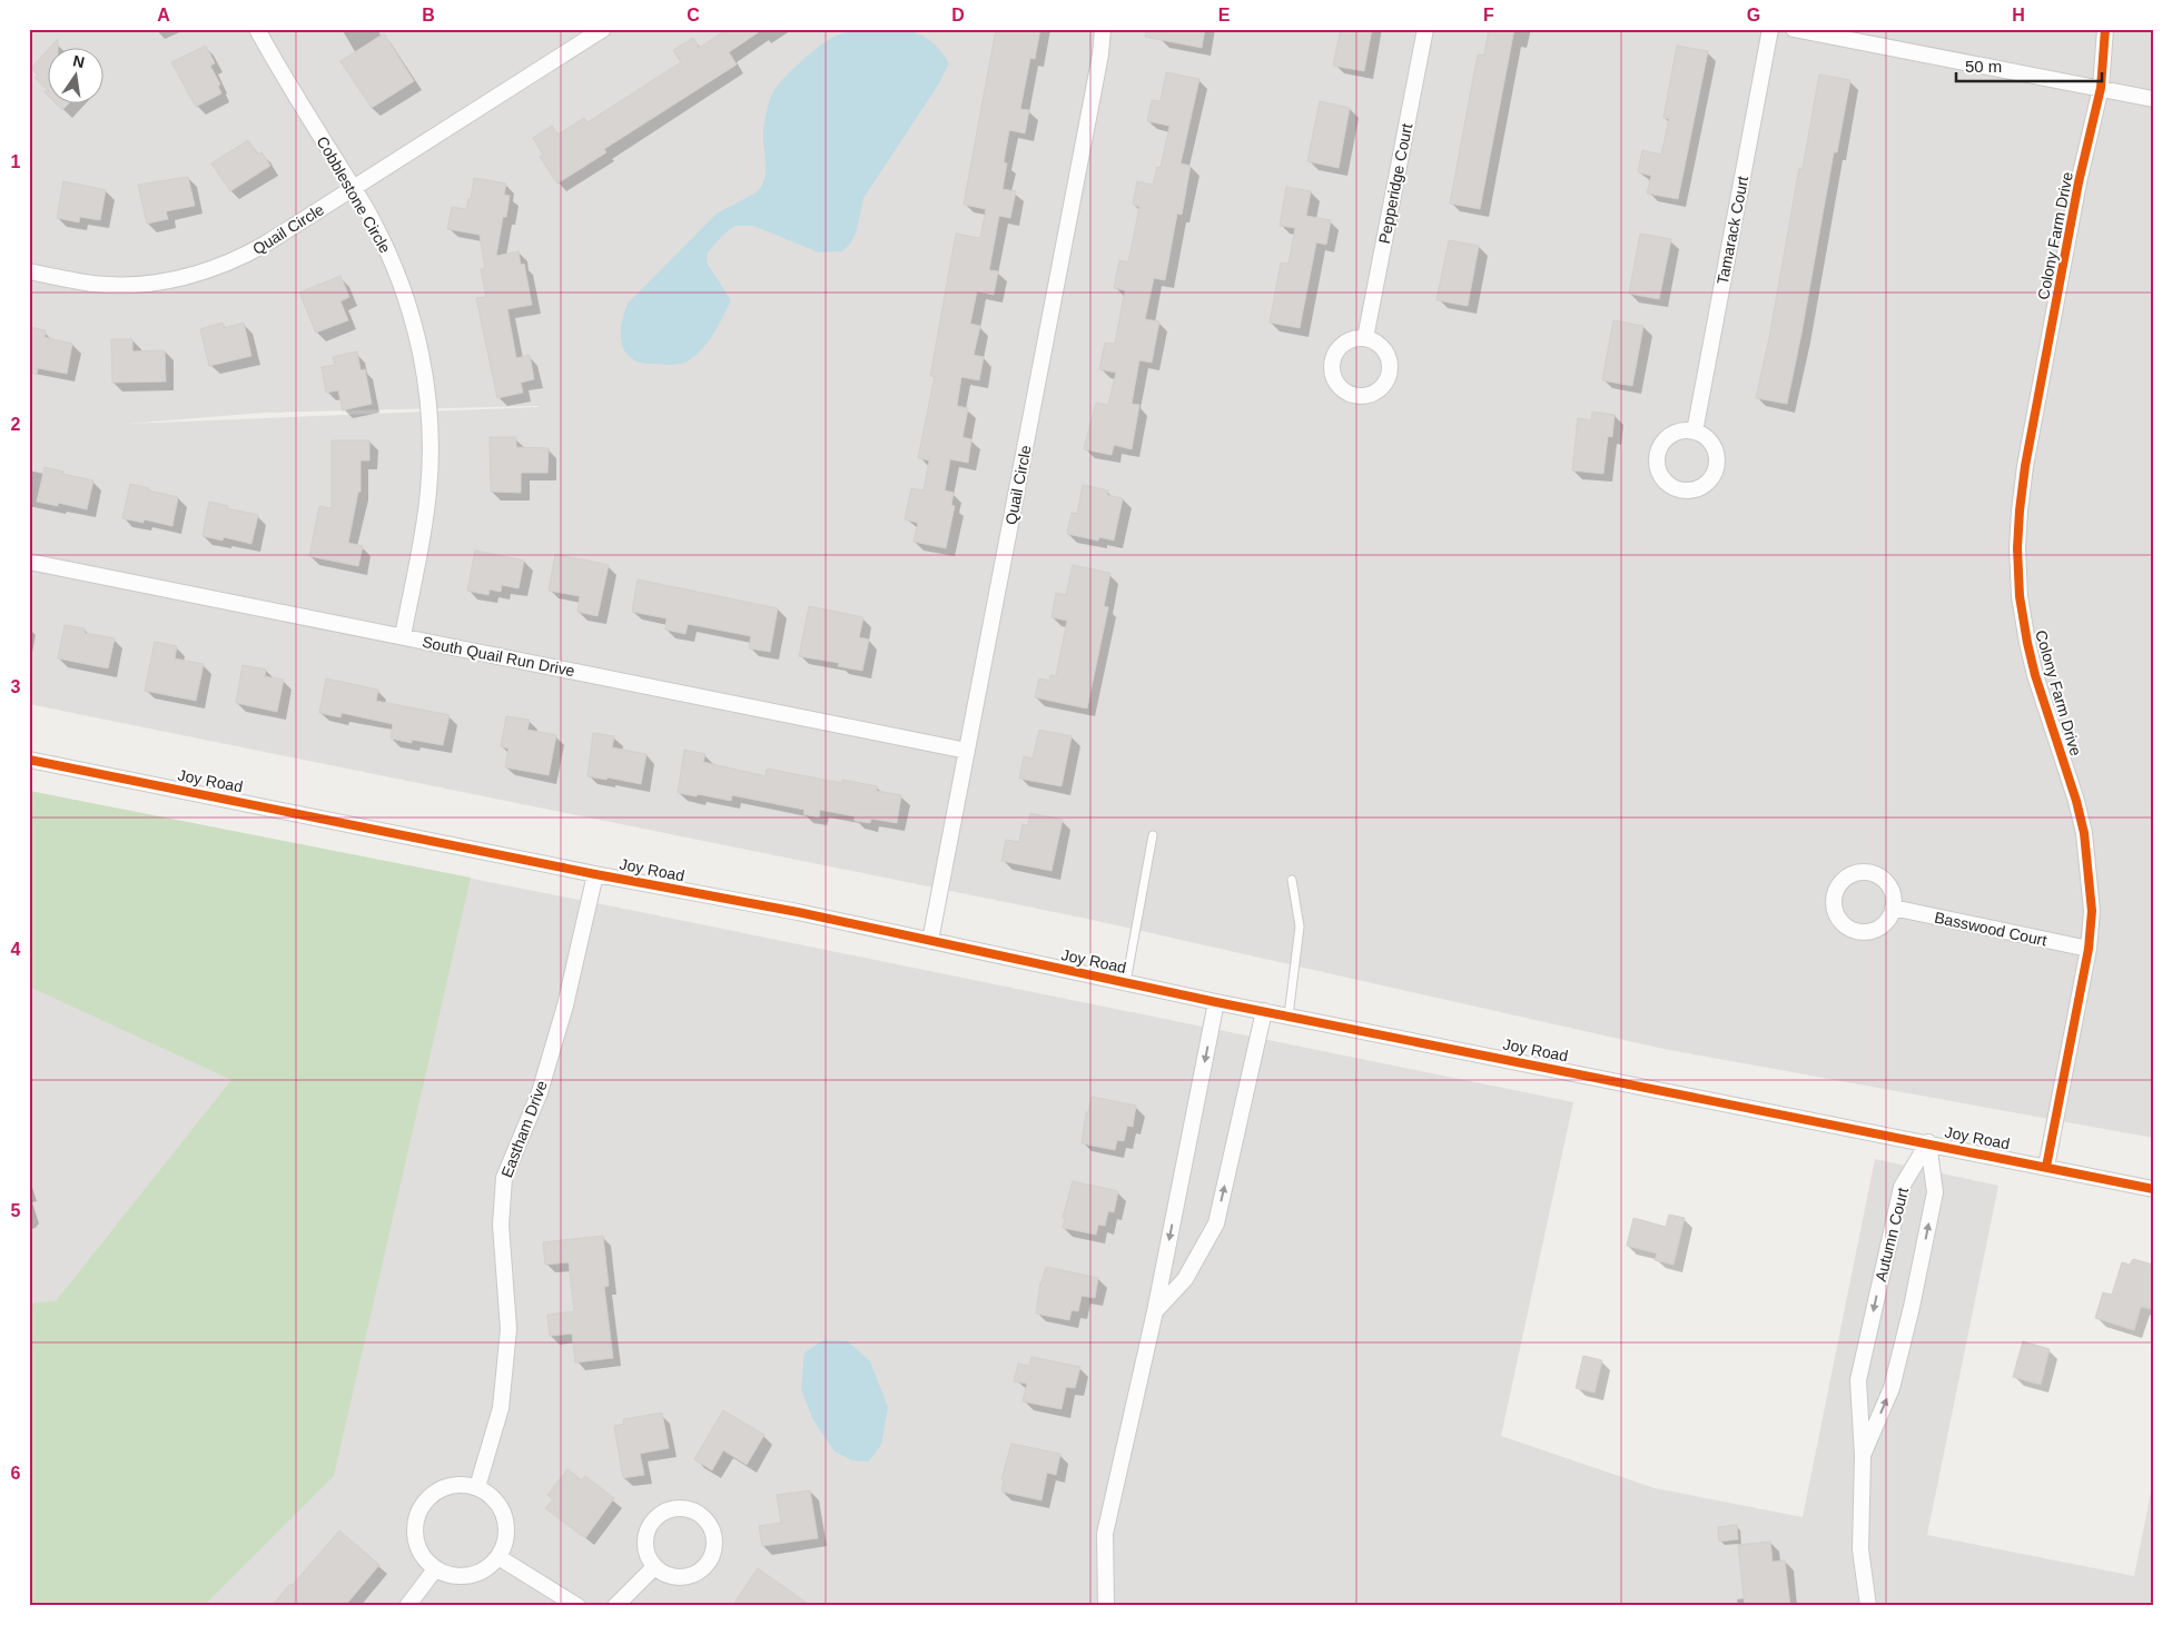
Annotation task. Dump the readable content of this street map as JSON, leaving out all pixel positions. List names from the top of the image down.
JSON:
{
  "streets": {
    "street": [
      "Pepperidge Court",
      "Cobblestone Circle",
      "Quail Circle",
      "Tamarack Court",
      "Colony Farm Drive",
      "South Quail Run Drive",
      "Joy Road",
      "Basswood Court",
      "Eastham Drive",
      "Autumn Court"
    ]
  },
  "crossings": [
    ["Cobblestone Circle", "Quail Circle"],
    ["Cobblestone Circle", "South Quail Run Drive"],
    ["Quail Circle", "South Quail Run Drive"],
    ["Quail Circle", "Joy Road"],
    ["Colony Farm Drive", "Joy Road"],
    ["Colony Farm Drive", "Basswood Court"],
    ["Joy Road", "Eastham Drive"],
    ["Joy Road", "Autumn Court"]
  ],
  "scale_bar": "50 m",
  "north": "top",
  "grid": {
    "columns": [
      "A",
      "B",
      "C",
      "D",
      "E",
      "F",
      "G",
      "H"
    ],
    "rows": [
      "1",
      "2",
      "3",
      "4",
      "5",
      "6"
    ]
  }
}
